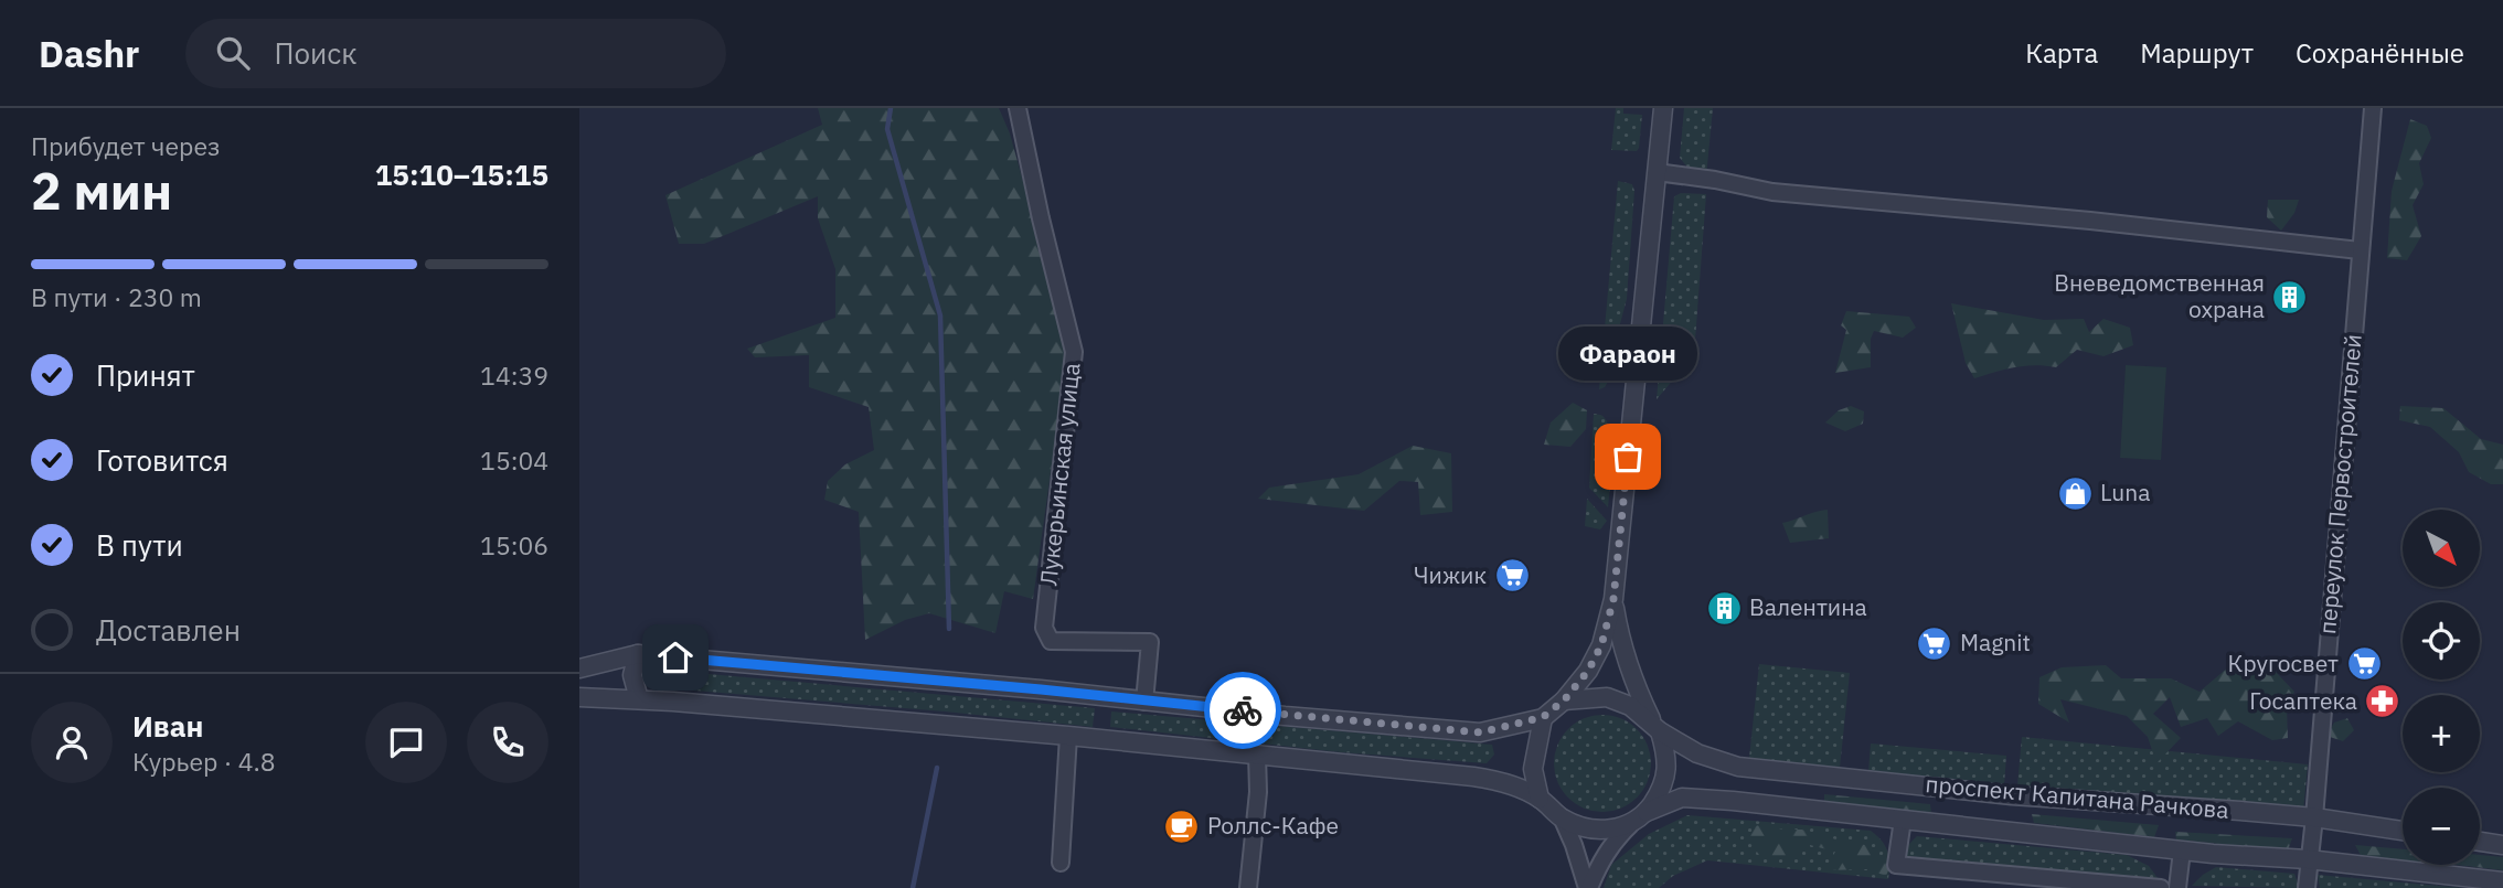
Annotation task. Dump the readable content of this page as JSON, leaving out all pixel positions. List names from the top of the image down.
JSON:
{
  "streets": {
    "street": ["Лукерьинская улица", "переулок Первостроителей", "проспект Капитана Рачкова"]
  },
  "crossings": [
    ["переулок Первостроителей", "проспект Капитана Рачкова"]
  ],
  "places": {
    "building": ["Вневедомственная охрана", "Валентина"],
    "other": ["Фараон"],
    "shop": ["Luna"],
    "supermarket": ["Чижик", "Magnit", "Кругосвет"],
    "pharmacy": ["Госаптека"],
    "cafe": ["Роллс-Кафе"]
  },
  "north": "bottom right",
  "page": {
    "header": "Dashr",
    "search": "Поиск",
    "nav": ["Карта", "Маршрут", "Сохранённые"],
    "heading": ["2 мин", "Прибудет через", "15:10–15:15"],
    "panel": ["Иван", "Курьер · 4.8"],
    "bar": "В пути · 230 m",
    "bubble": "Фараон",
    "list": [
      ["Принят", "14:39"],
      ["Готовится", "15:04"],
      ["В пути", "15:06"],
      "Доставлен"
    ],
    "map_buttons": ["+", "−"]
  }
}
